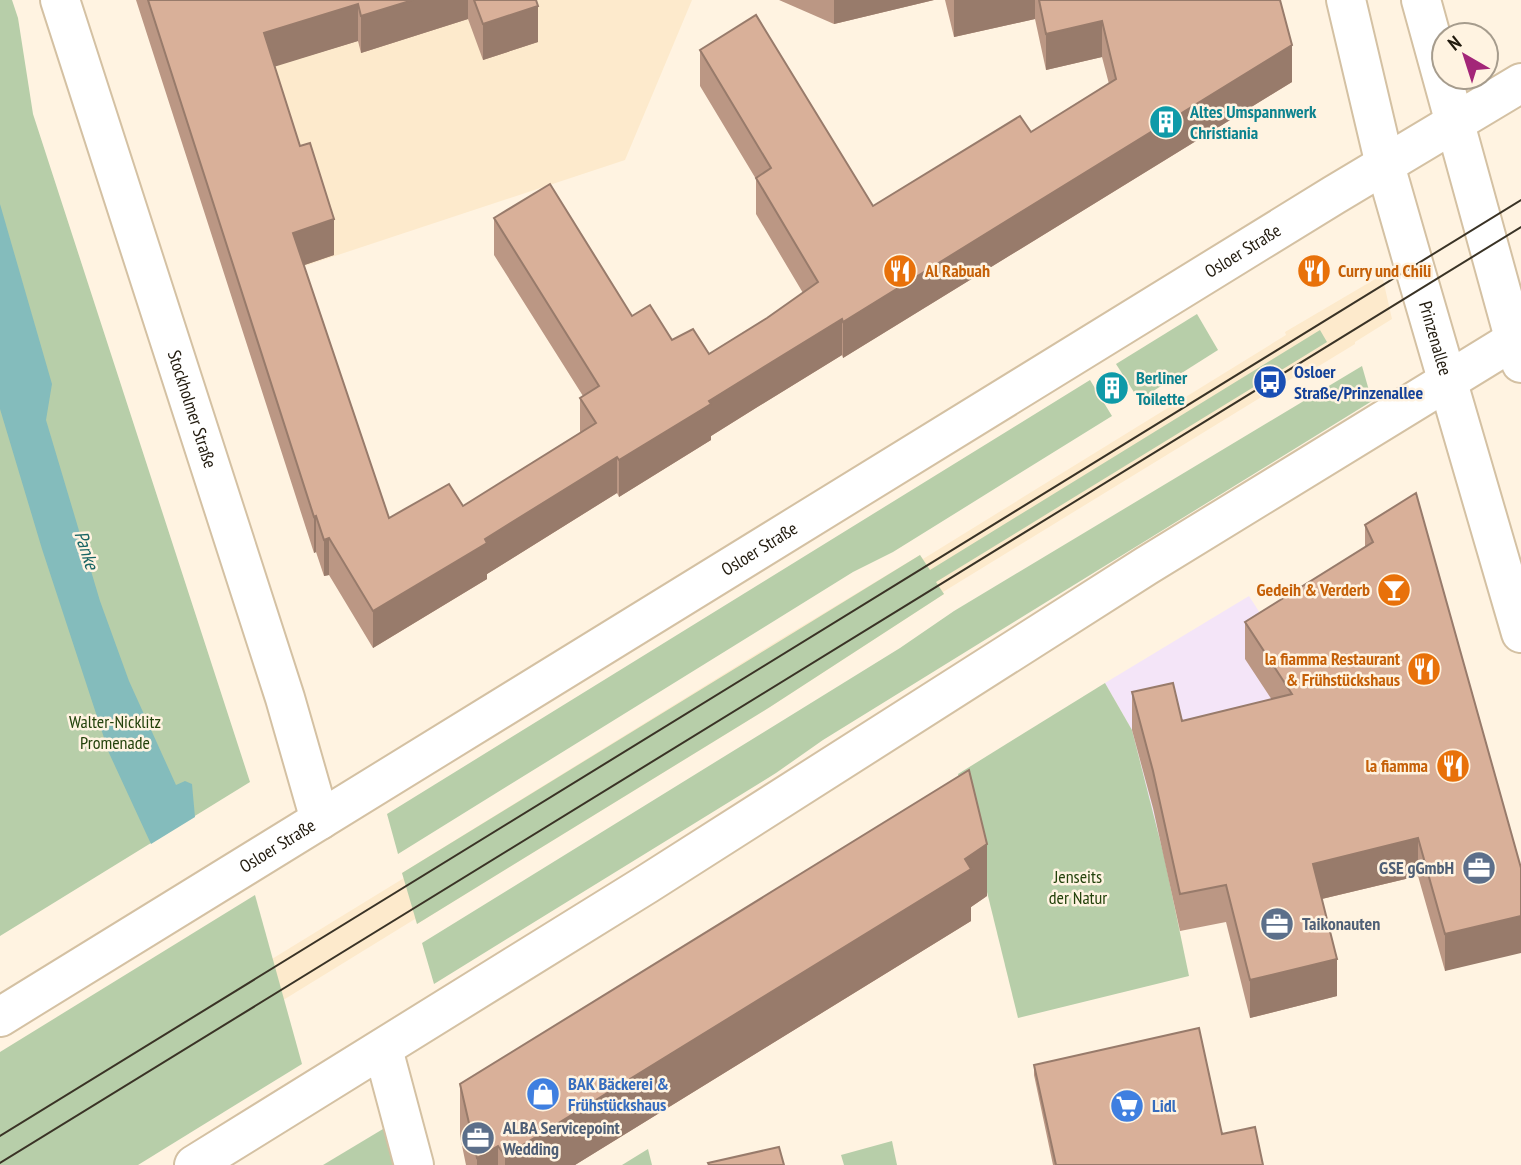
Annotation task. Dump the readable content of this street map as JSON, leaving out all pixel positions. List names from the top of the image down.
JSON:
{
  "streets": {
    "main road": ["Osloer Straße", "Prinzenallee", "Stockholmer Straße"]
  },
  "crossings": [
    ["Osloer Straße", "Prinzenallee"],
    ["Osloer Straße", "Stockholmer Straße"]
  ],
  "water": ["Panke"],
  "parks": ["Walter-Nicklitz Promenade", "Jenseits der Natur"],
  "places": {
    "building": ["Altes Umspannwerk Christiania", "Berliner Toilette"],
    "restaurant": [
      "Al Rabuah",
      "Curry und Chili",
      "la fiamma Restaurant & Frühstückshaus",
      "la fiamma"
    ],
    "bus stop": ["Osloer Straße/Prinzenallee"],
    "bar": ["Gedeih & Verderb"],
    "office": ["GSE gGmbH", "Taikonauten", "ALBA Servicepoint Wedding"],
    "shop": ["BAK Bäckerei & Frühstückshaus"],
    "supermarket": ["Lidl"]
  },
  "north": "top left"
}
